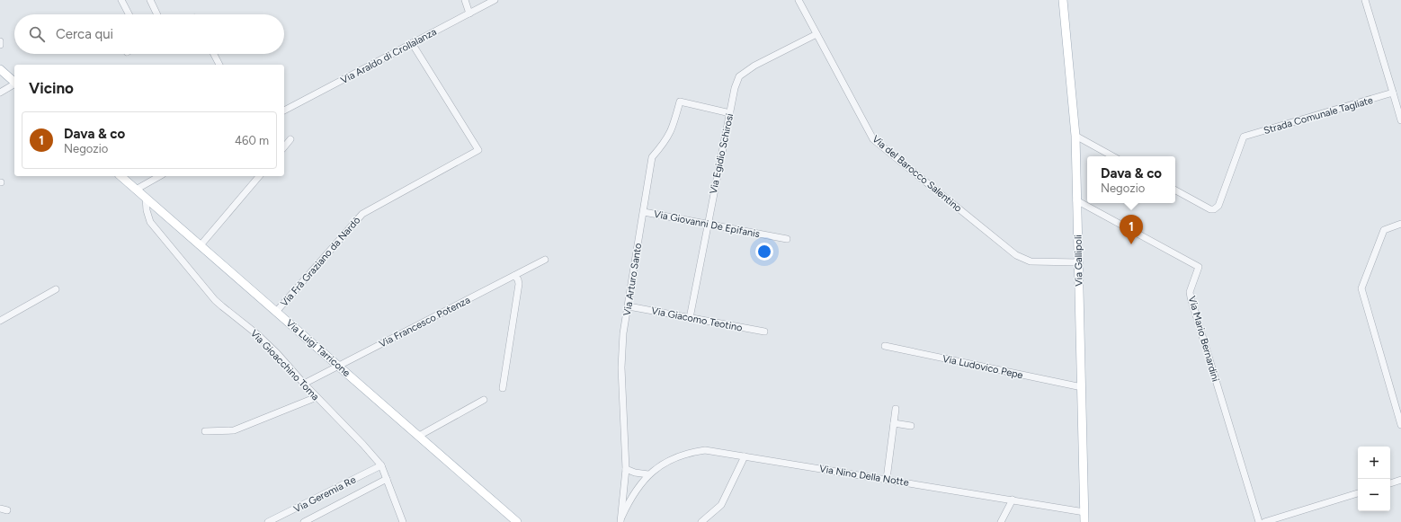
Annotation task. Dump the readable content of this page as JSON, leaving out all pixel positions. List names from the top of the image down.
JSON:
{
  "streets": {
    "main road": ["Via Gallipoli", "Via Luigi Tarricone"],
    "street": [
      "Via Araldo di Crollalanza",
      "Strada Comunale Tagliate",
      "Via Egidio Schirosi",
      "Via del Barocco Salentino",
      "Via Giovanni De Epifanis",
      "Via Frà Graziano da Nardò",
      "Via Arturo Santo",
      "Via Giacomo Teotino",
      "Via Francesco Potenza",
      "Via Mario Bernardini",
      "Via Gioacchino Toma",
      "Via Ludovico Pepe",
      "Via Nino Della Notte",
      "Via Geremia Re"
    ]
  },
  "crossings": [
    ["Via Araldo di Crollalanza", "Via Frà Graziano da Nardò"],
    ["Via Egidio Schirosi", "Via del Barocco Salentino"],
    ["Via Egidio Schirosi", "Via Giovanni De Epifanis"],
    ["Via Egidio Schirosi", "Via Arturo Santo"],
    ["Via Egidio Schirosi", "Via Giacomo Teotino"],
    ["Via del Barocco Salentino", "Via Gallipoli"],
    ["Via Giovanni De Epifanis", "Via Arturo Santo"],
    ["Via Gallipoli", "Via Mario Bernardini"],
    ["Via Gallipoli", "Via Ludovico Pepe"],
    ["Via Gallipoli", "Via Nino Della Notte"],
    ["Via Frà Graziano da Nardò", "Via Luigi Tarricone"],
    ["Via Arturo Santo", "Via Giacomo Teotino"],
    ["Via Arturo Santo", "Via Nino Della Notte"],
    ["Via Francesco Potenza", "Via Luigi Tarricone"],
    ["Via Francesco Potenza", "Via Gioacchino Toma"],
    ["Via Luigi Tarricone", "Via Gioacchino Toma"],
    ["Via Gioacchino Toma", "Via Geremia Re"]
  ],
  "page": {
    "search": "Cerca qui",
    "heading": "Vicino",
    "list": [
      {
        "mark": "1",
        "name": "Dava & co",
        "note": "Negozio",
        "value": "460 m"
      }
    ],
    "popup": ["Dava & co", "Negozio"],
    "pins": "1",
    "map_buttons": ["+", "−"]
  }
}
